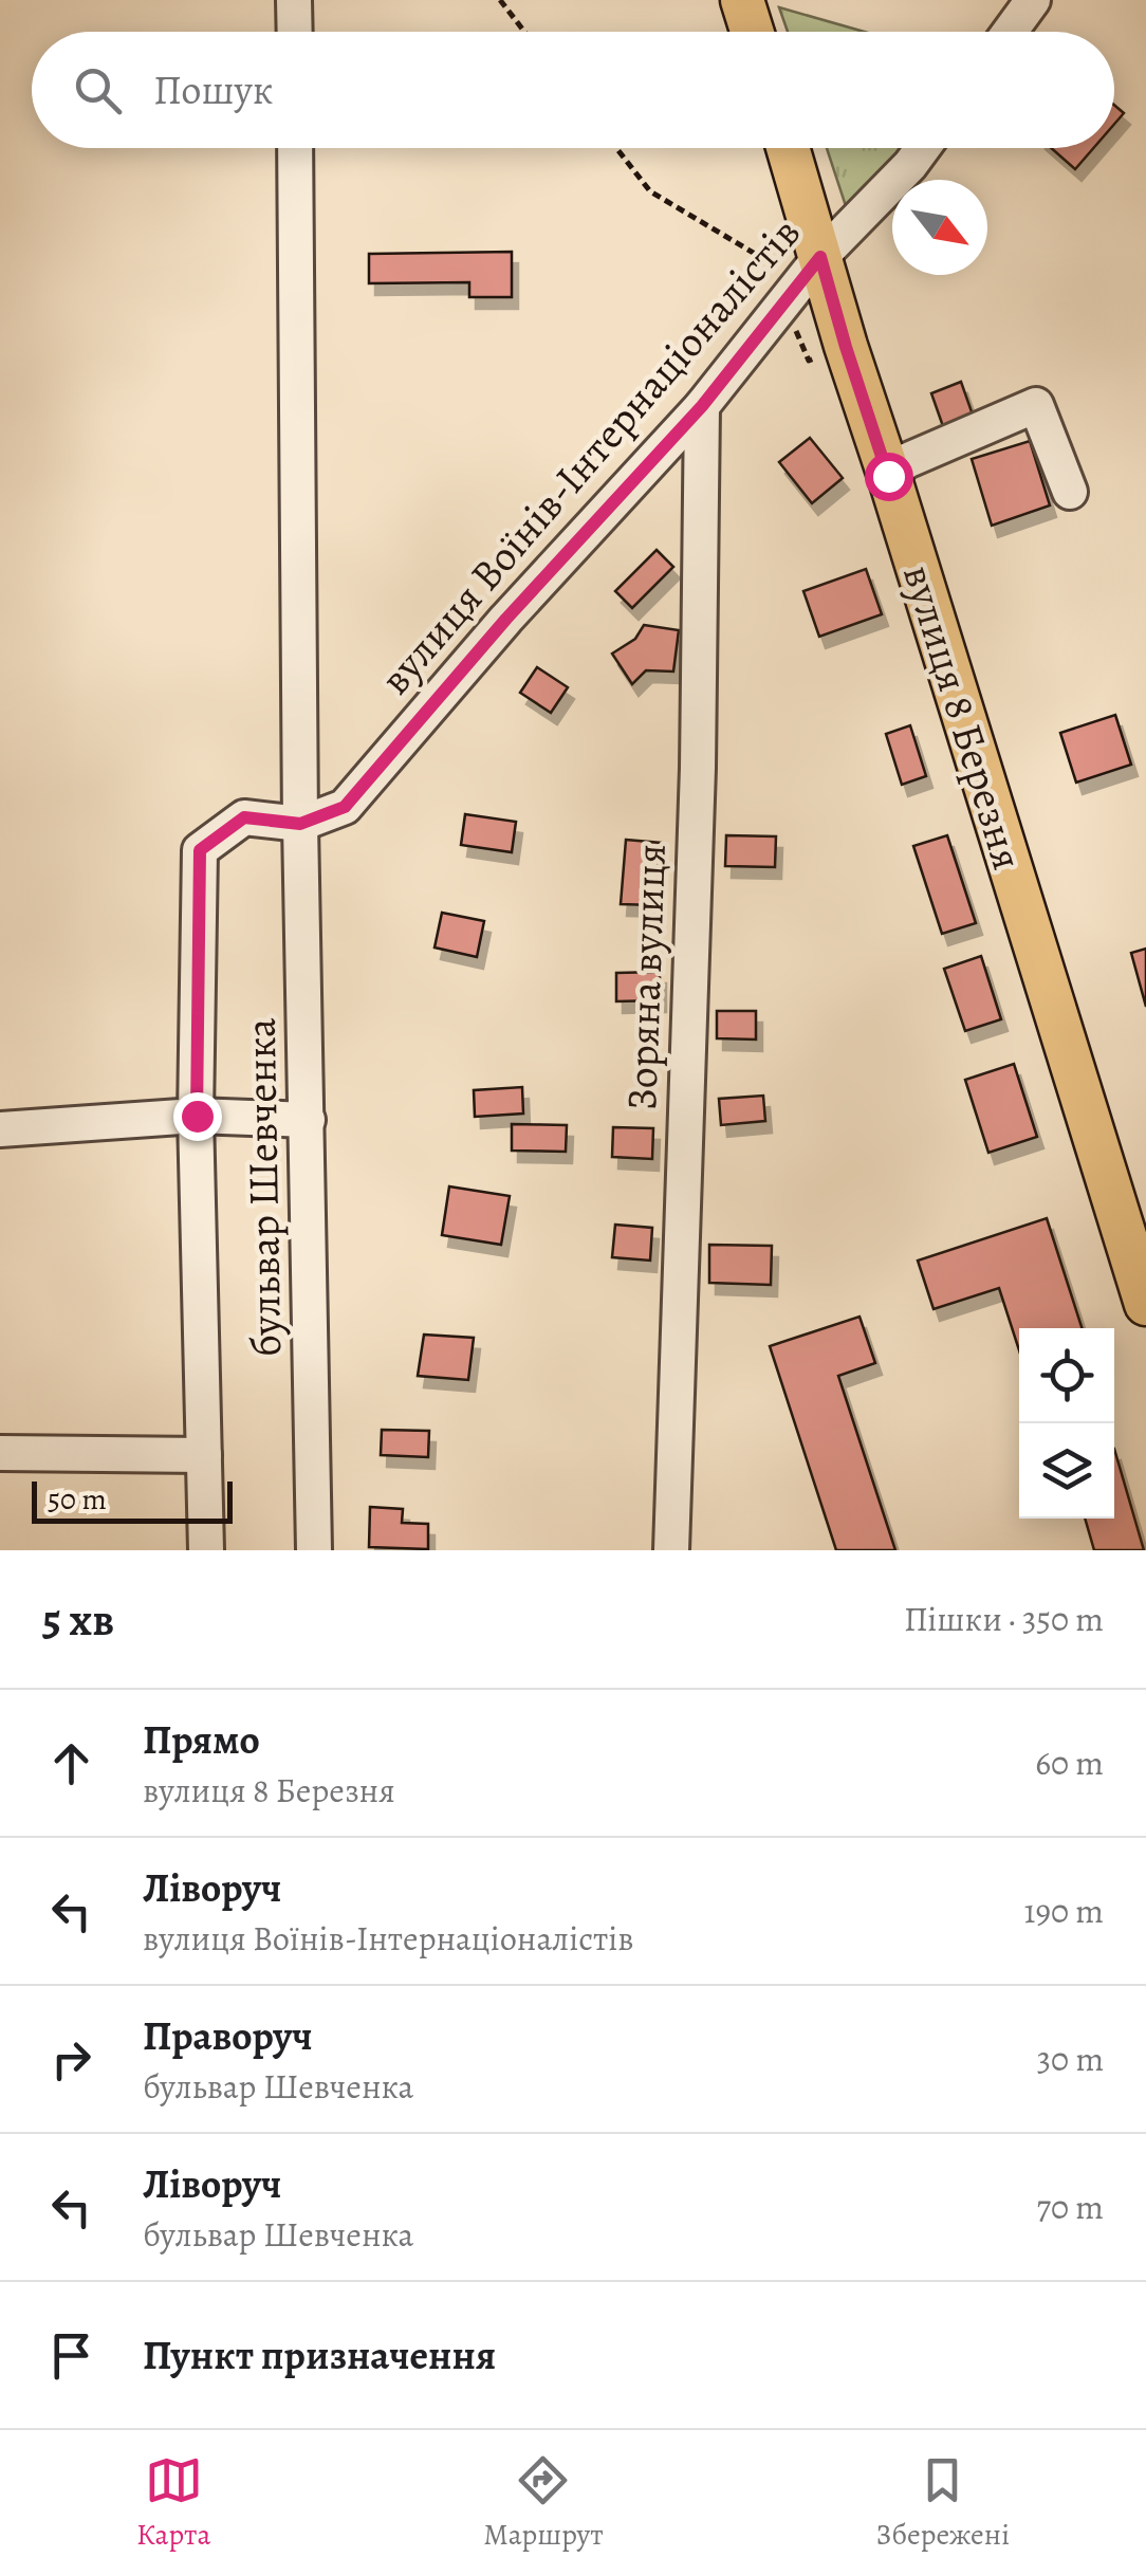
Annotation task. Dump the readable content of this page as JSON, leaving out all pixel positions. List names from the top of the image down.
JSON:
{
  "streets": {
    "main road": ["вулиця 8 Березня"],
    "street": ["вулиця Воїнів-Інтернаціоналістів", "Зоряна вулиця", "бульвар Шевченка"]
  },
  "crossings": [
    ["вулиця Воїнів-Інтернаціоналістів", "вулиця 8 Березня"],
    ["вулиця Воїнів-Інтернаціоналістів", "Зоряна вулиця"],
    ["вулиця Воїнів-Інтернаціоналістів", "бульвар Шевченка"]
  ],
  "scale_bar": "50 m",
  "north": "bottom right",
  "page": {
    "search": "Пошук",
    "scale": "50 m",
    "heading": ["5 хв", "Пішки · 350 m"],
    "list": [
      ["Прямо", "вулиця 8 Березня", "60 m"],
      ["Ліворуч", "вулиця Воїнів-Інтернаціоналістів", "190 m"],
      ["Праворуч", "бульвар Шевченка", "30 m"],
      ["Ліворуч", "бульвар Шевченка", "70 m"],
      "Пункт призначення"
    ],
    "nav": ["Карта", "Маршрут", "Збережені"]
  }
}
